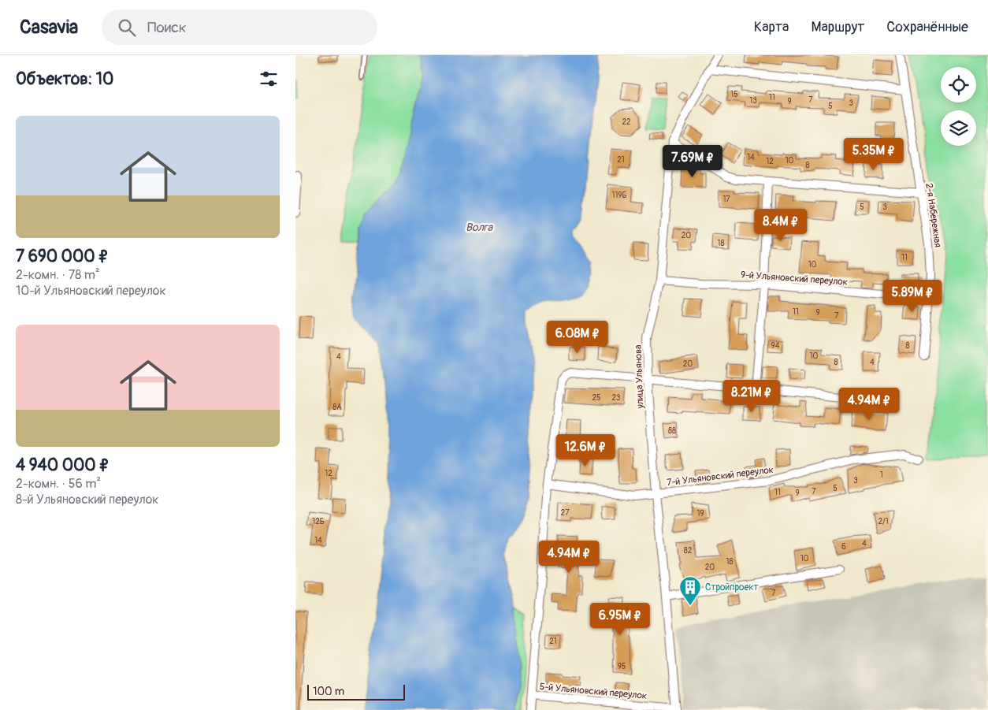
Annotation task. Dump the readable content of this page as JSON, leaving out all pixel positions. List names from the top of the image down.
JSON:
{
  "streets": {
    "street": [
      "2-я Набережная",
      "9-й Ульяновский переулок",
      "улица Ульянова",
      "7-й Ульяновский переулок",
      "5-й Ульяновский переулок"
    ]
  },
  "crossings": [
    ["2-я Набережная", "9-й Ульяновский переулок"],
    ["9-й Ульяновский переулок", "улица Ульянова"],
    ["улица Ульянова", "7-й Ульяновский переулок"],
    ["улица Ульянова", "5-й Ульяновский переулок"]
  ],
  "water": ["Волга"],
  "places": {
    "building": ["Стройпроект"]
  },
  "house_numbers": [
    "15",
    "11",
    "7",
    "13",
    "9",
    "3",
    "5",
    "22",
    "14",
    "21",
    "10",
    "12",
    "8",
    "119Б",
    "17",
    "5",
    "3",
    "20",
    "18",
    "11",
    "10",
    "11",
    "9",
    "7",
    "94",
    "8",
    "10",
    "4",
    "8",
    "4",
    "20",
    "25",
    "23",
    "8А",
    "88",
    "12",
    "1",
    "3",
    "5",
    "7",
    "11",
    "9",
    "27",
    "19",
    "12Б",
    "2/1",
    "14",
    "4",
    "6",
    "82",
    "10",
    "18",
    "20",
    "7",
    "21",
    "95"
  ],
  "scale_bar": "100 m",
  "page": {
    "header": "Casavia",
    "search": "Поиск",
    "nav": ["Карта", "Маршрут", "Сохранённые"],
    "heading": "Объектов: 10",
    "list": [
      {
        "name": "7 690 000 ₽",
        "note": "2-комн. · 78 m² · 10-й Ульяновский переулок"
      },
      {
        "name": "4 940 000 ₽",
        "note": "2-комн. · 56 m² · 8-й Ульяновский переулок"
      }
    ],
    "price": [
      "5.35M ₽",
      "7.69M ₽",
      "8.4M ₽",
      "5.89M ₽",
      "6.08M ₽",
      "8.21M ₽",
      "4.94M ₽",
      "12.6M ₽",
      "4.94M ₽",
      "6.95M ₽"
    ],
    "scale": "100 m"
  }
}
